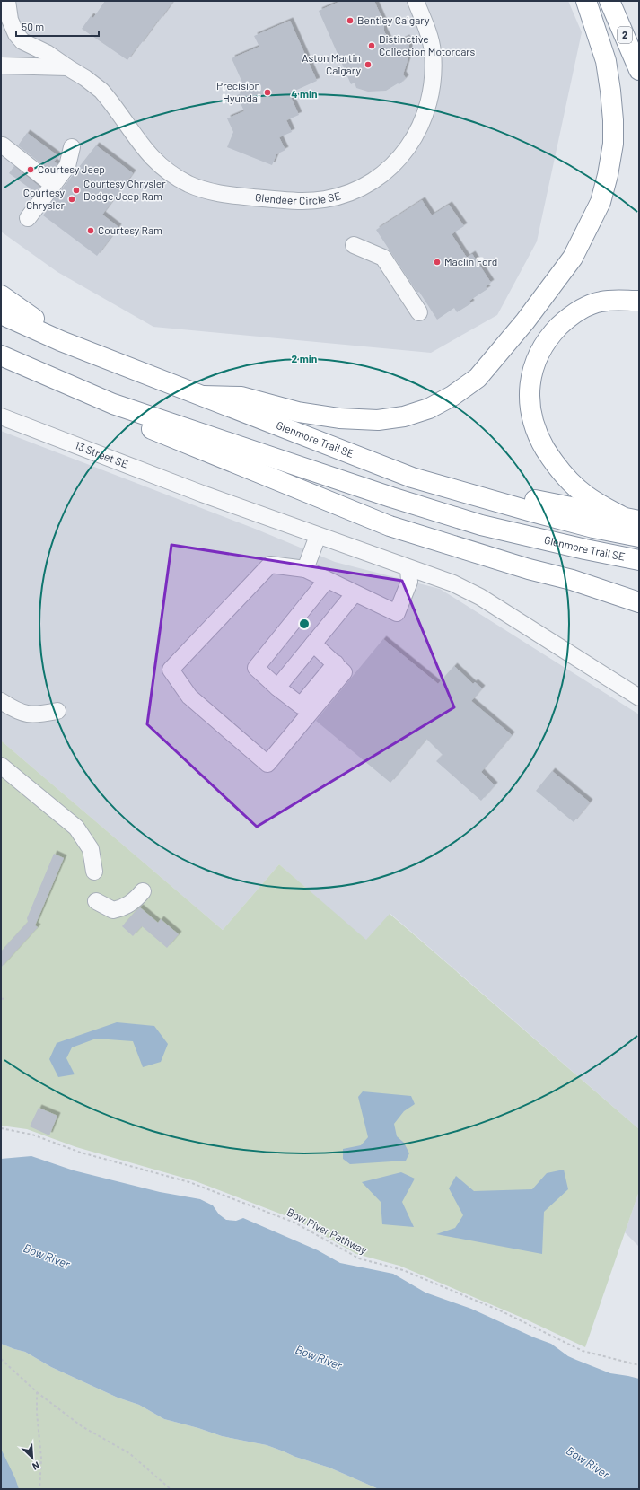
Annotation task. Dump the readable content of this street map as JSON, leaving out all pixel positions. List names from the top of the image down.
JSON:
{
  "streets": {
    "highway": ["2", "Glenmore Trail SE"],
    "street": ["Glendeer Circle SE", "13 Street SE"],
    "path": ["Bow River Pathway"]
  },
  "water": ["Bow River"],
  "places": [
    "Bentley Calgary",
    "Distinctive Collection Motorcars",
    "Aston Martin Calgary",
    "Precision Hyundai",
    "Courtesy Jeep",
    "Courtesy Chrysler Dodge Jeep Ram",
    "Courtesy Chrysler",
    "Courtesy Ram",
    "Maclin Ford"
  ],
  "scale_bar": "50 m",
  "north": "bottom right",
  "rings": ["4 min", "2 min"]
}
